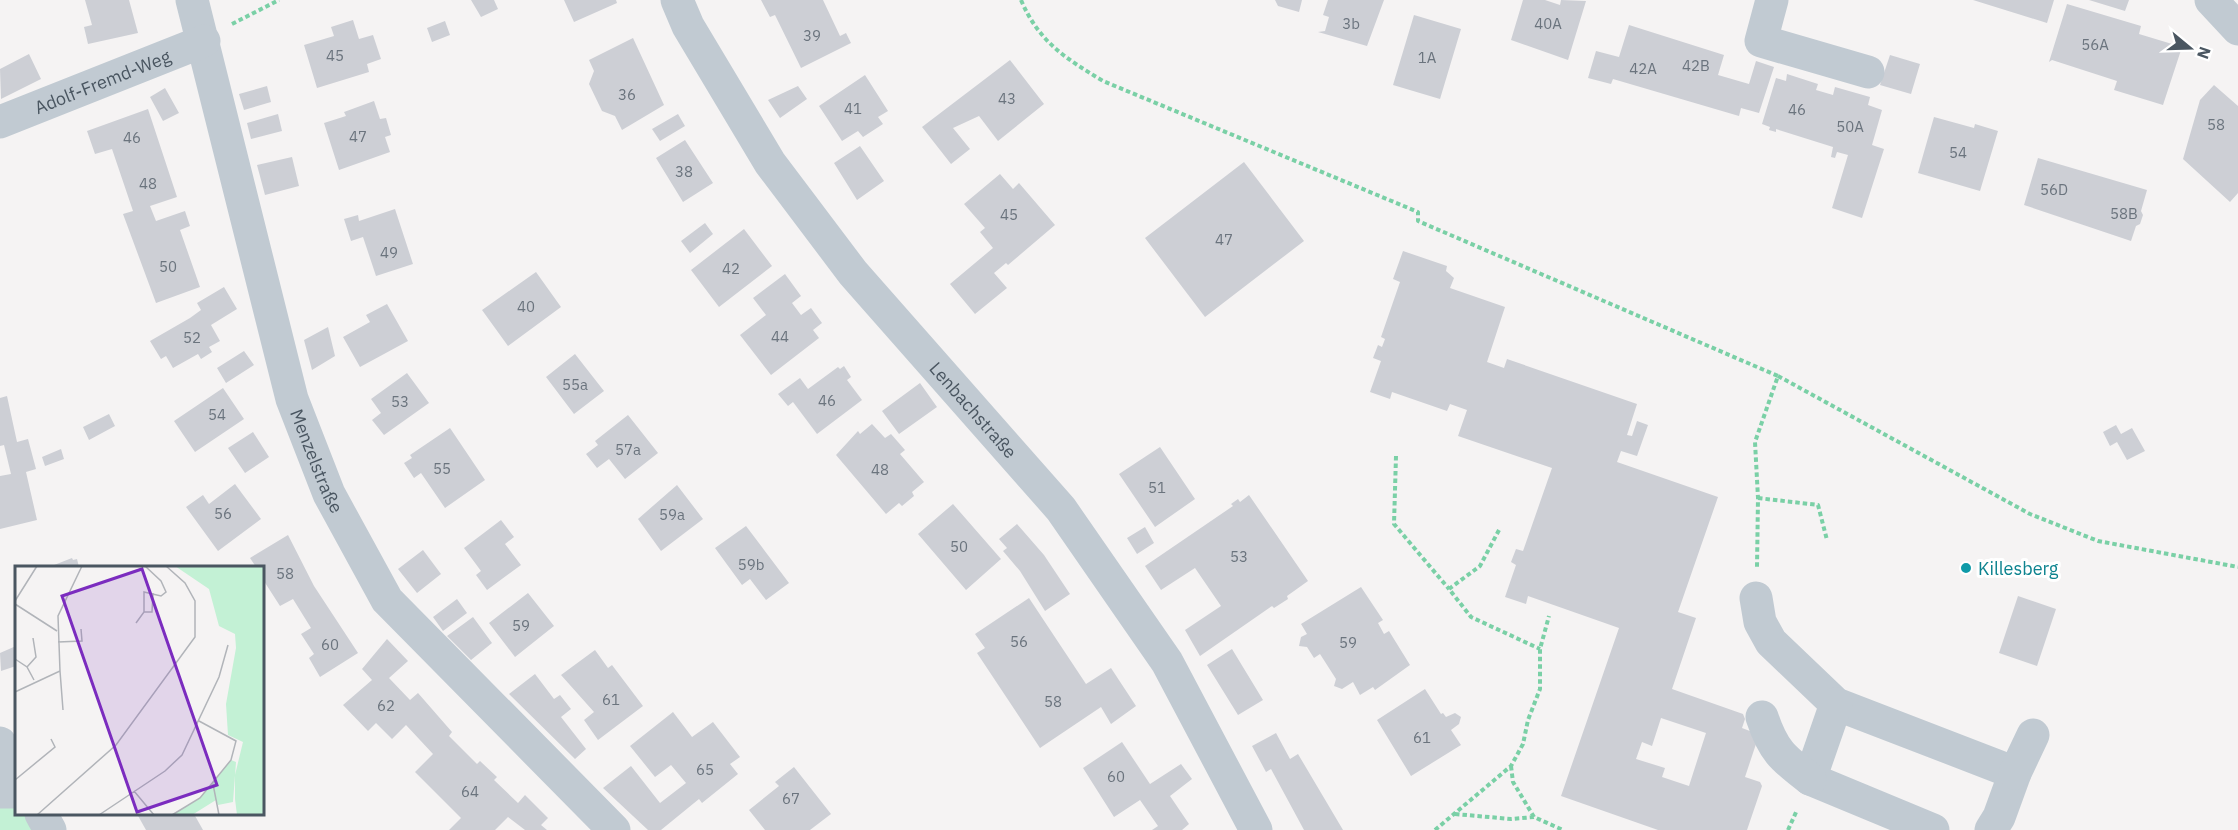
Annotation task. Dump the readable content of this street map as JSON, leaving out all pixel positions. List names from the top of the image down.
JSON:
{
  "streets": {
    "street": ["Adolf-Fremd-Weg", "Lenbachstraße", "Menzelstraße"]
  },
  "crossings": [
    ["Adolf-Fremd-Weg", "Menzelstraße"]
  ],
  "places": ["Killesberg"],
  "house_numbers": [
    "3b",
    "40A",
    "39",
    "56A",
    "45",
    "1A",
    "42B",
    "42A",
    "36",
    "43",
    "41",
    "46",
    "58",
    "50A",
    "47",
    "46",
    "54",
    "38",
    "48",
    "56D",
    "58B",
    "45",
    "47",
    "49",
    "50",
    "42",
    "40",
    "44",
    "52",
    "55a",
    "46",
    "53",
    "54",
    "57a",
    "55",
    "48",
    "51",
    "56",
    "59a",
    "50",
    "53",
    "59b",
    "58",
    "59",
    "56",
    "59",
    "60",
    "61",
    "58",
    "62",
    "61",
    "65",
    "60",
    "64",
    "67"
  ],
  "north": "right"
}
